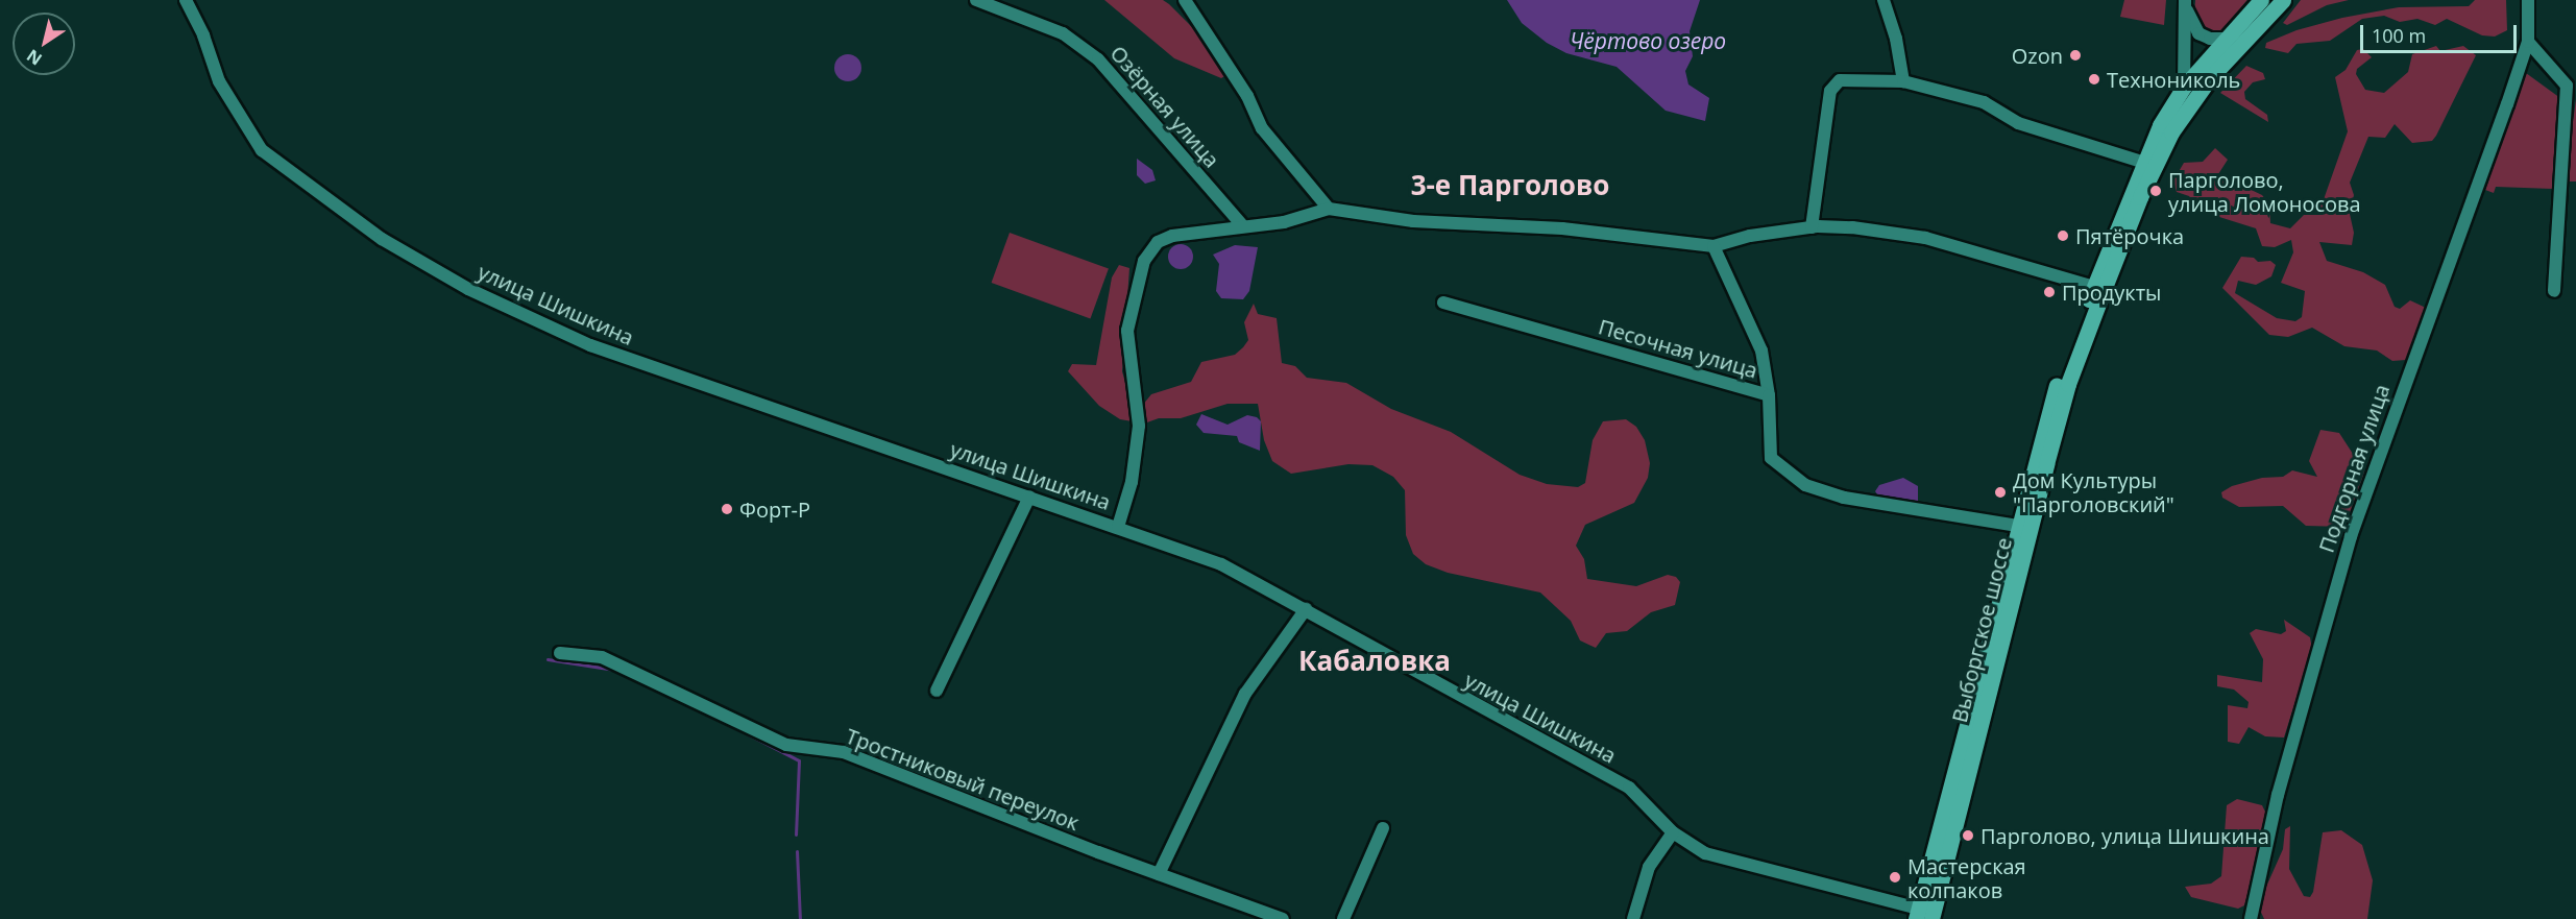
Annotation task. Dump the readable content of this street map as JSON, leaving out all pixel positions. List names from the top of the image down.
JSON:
{
  "streets": {
    "main road": ["Выборгское шоссе"],
    "street": [
      "Озёрная улица",
      "улица Шишкина",
      "Песочная улица",
      "Подгорная улица",
      "Тростниковый переулок"
    ]
  },
  "crossings": [
    ["улица Шишкина", "Выборгское шоссе"],
    ["Песочная улица", "Выборгское шоссе"]
  ],
  "districts": ["3-е Парголово", "Кабаловка"],
  "water": ["Чёртово озеро"],
  "places": [
    "Ozon",
    "Технониколь",
    "Парголово, улица Ломоносова",
    "Пятёрочка",
    "Продукты",
    "Дом Культуры \"Парголовский\"",
    "Форт-Р",
    "Парголово, улица Шишкина",
    "Мастерская колпаков"
  ],
  "scale_bar": "100 m",
  "north": "bottom left"
}
